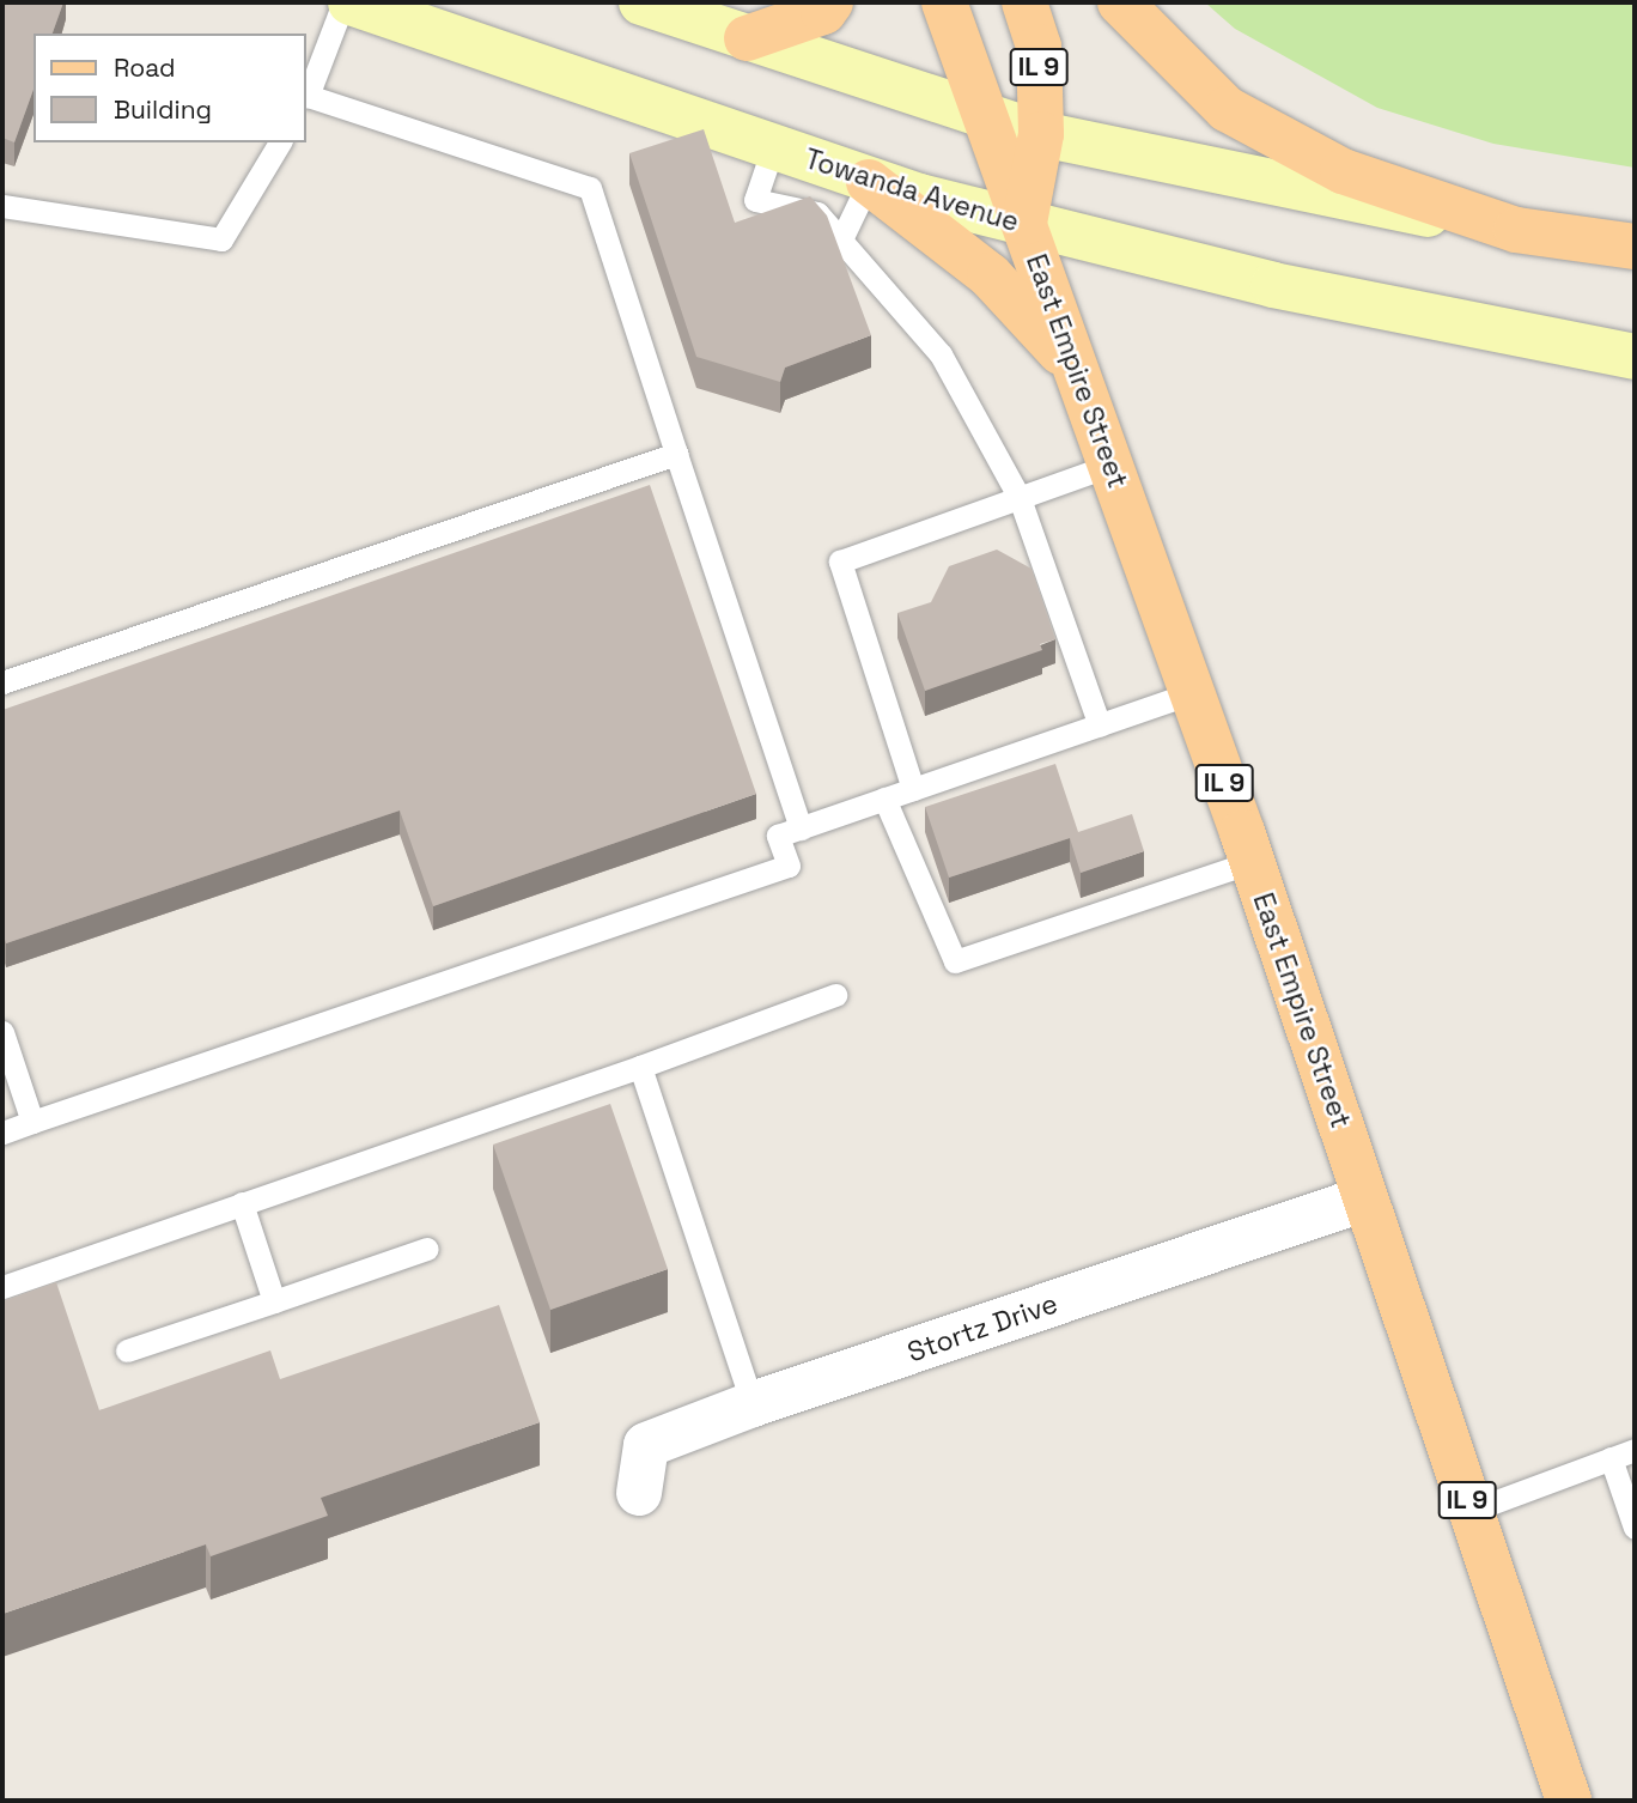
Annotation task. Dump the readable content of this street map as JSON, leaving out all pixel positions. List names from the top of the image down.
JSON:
{
  "streets": {
    "main road": ["IL 9", "Towanda Avenue", "East Empire Street"],
    "street": ["Stortz Drive"]
  },
  "crossings": [
    ["Towanda Avenue", "East Empire Street"],
    ["East Empire Street", "Stortz Drive"]
  ],
  "legend": ["Road", "Building"]
}
